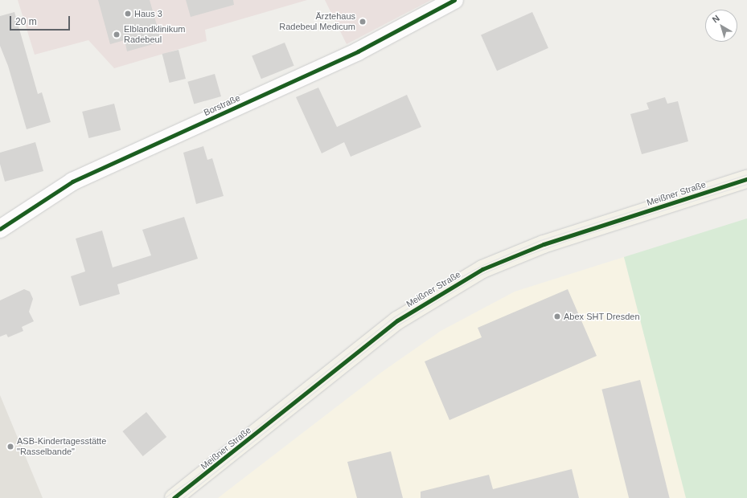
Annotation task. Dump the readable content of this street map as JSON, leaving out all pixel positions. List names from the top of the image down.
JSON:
{
  "streets": {
    "main road": ["Meißner Straße"],
    "street": ["Borstraße"]
  },
  "places": [
    "Haus 3",
    "Ärztehaus Radebeul Medicum",
    "Elblandklinikum Radebeul",
    "Abex SHT Dresden",
    "ASB-Kindertagesstätte \"Rasselbande\""
  ],
  "scale_bar": "20 m",
  "north": "top left"
}
